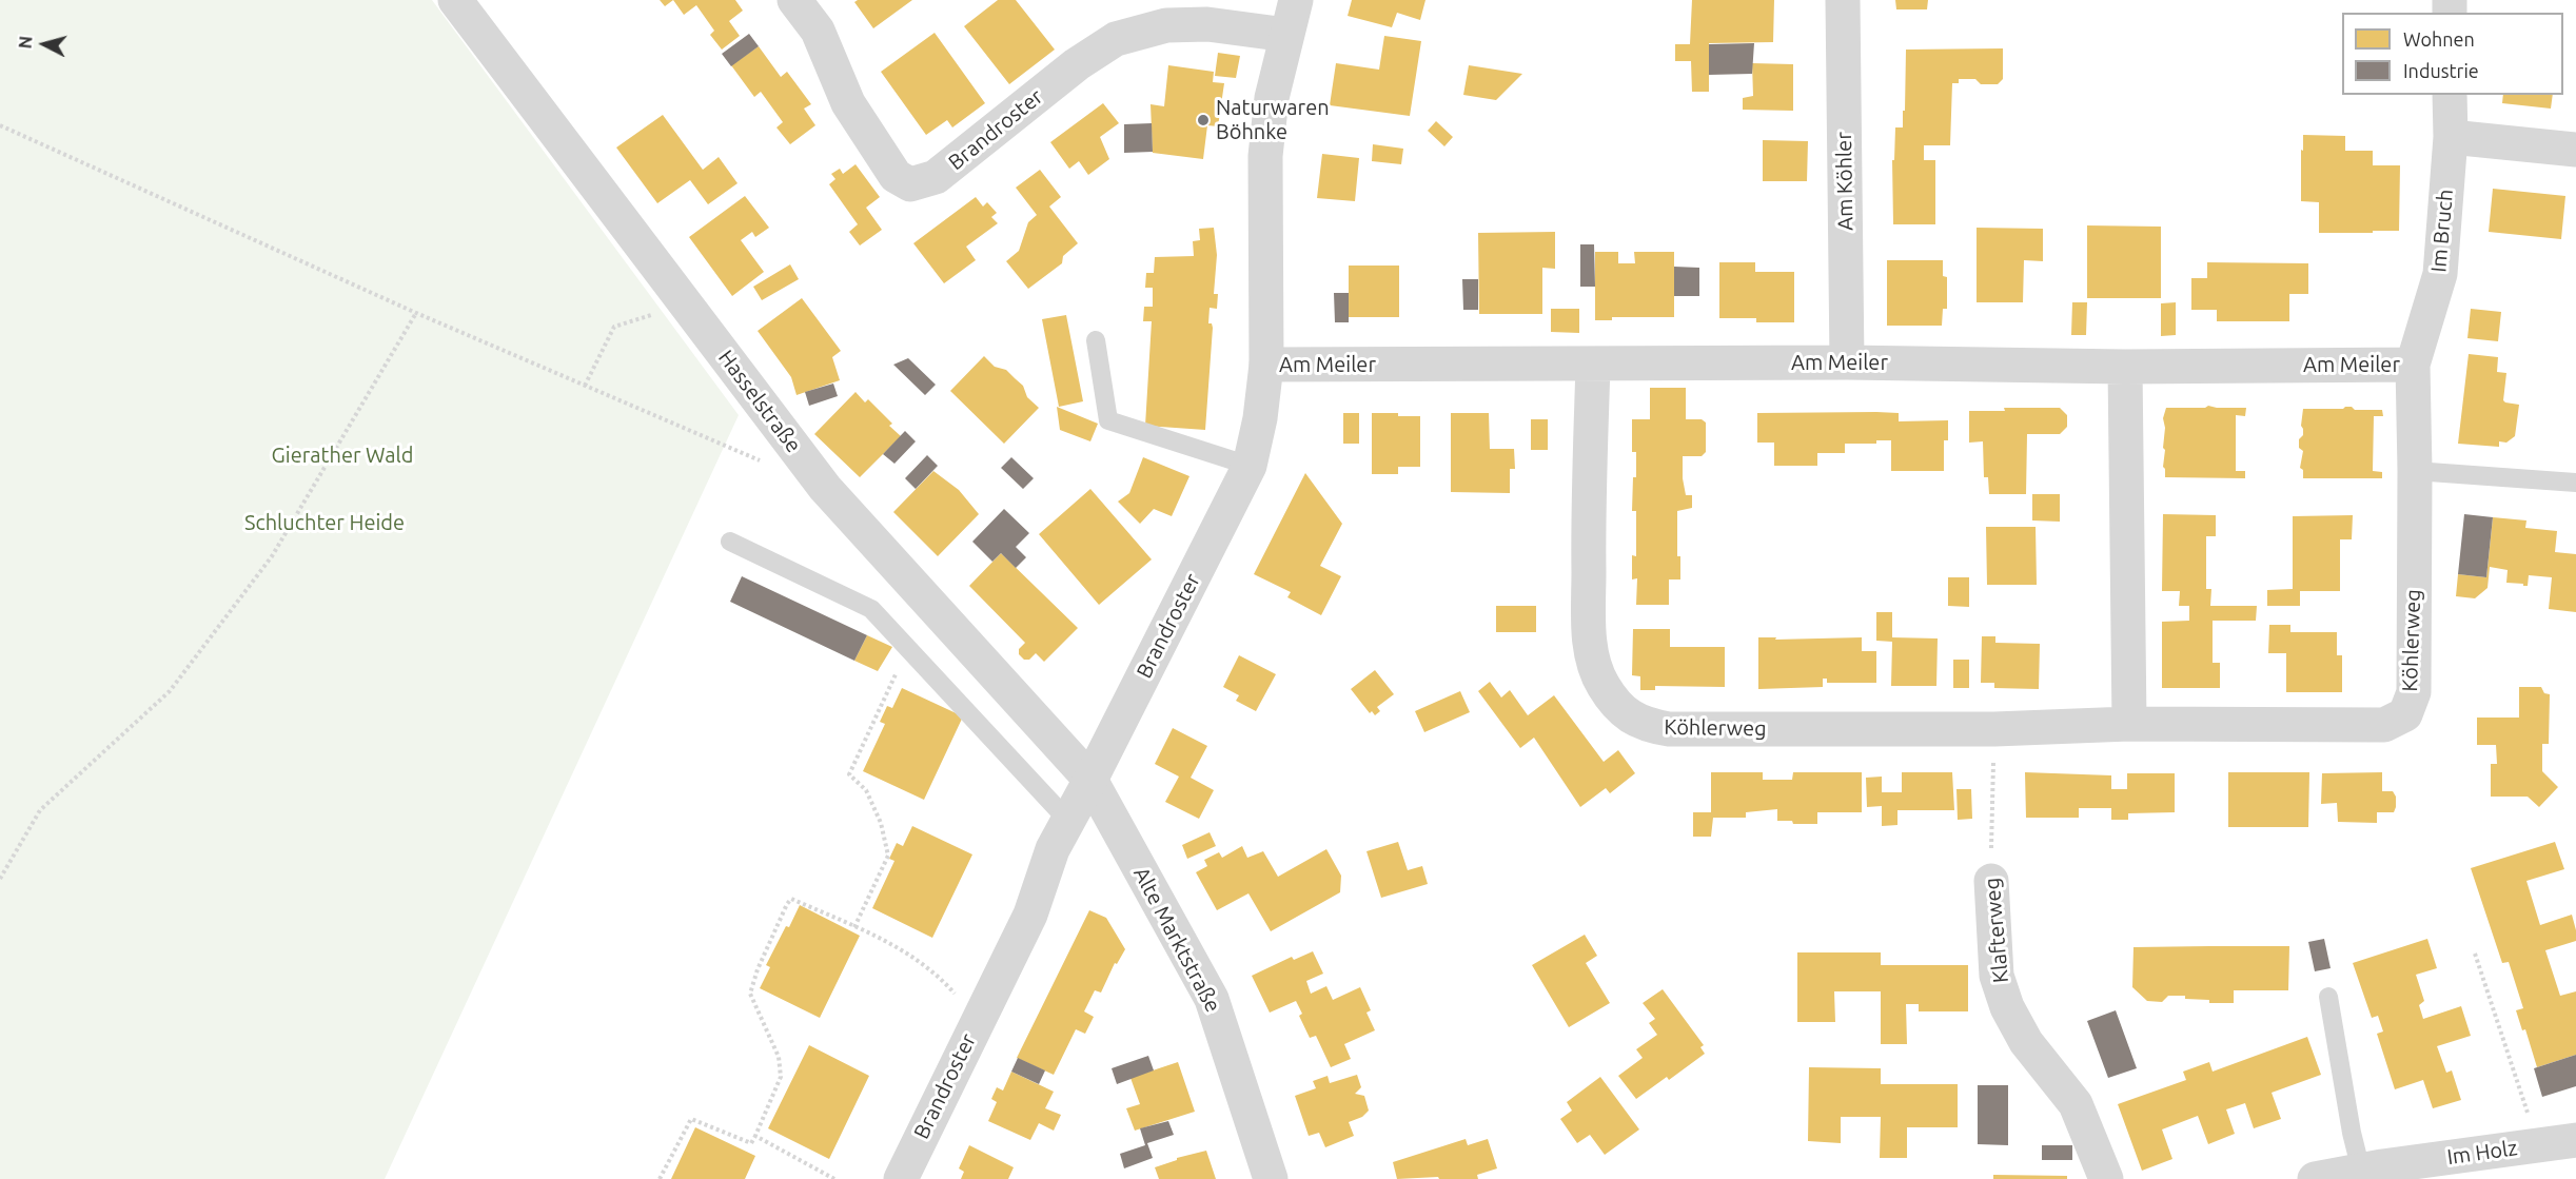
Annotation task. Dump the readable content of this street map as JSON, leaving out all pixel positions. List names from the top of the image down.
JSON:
{
  "streets": {
    "street": [
      "Brandroster",
      "Am Köhler",
      "Im Bruch",
      "Am Meiler",
      "Hasselstraße",
      "Köhlerweg",
      "Klafterweg",
      "Alte Marktstraße",
      "Im Holz"
    ]
  },
  "crossings": [
    ["Brandroster", "Am Meiler"],
    ["Brandroster", "Hasselstraße"],
    ["Brandroster", "Alte Marktstraße"],
    ["Am Köhler", "Am Meiler"],
    ["Im Bruch", "Am Meiler"],
    ["Im Bruch", "Köhlerweg"],
    ["Am Meiler", "Köhlerweg"],
    ["Hasselstraße", "Alte Marktstraße"],
    ["Köhlerweg", "Klafterweg"]
  ],
  "parks": ["Gierather Wald", "Schluchter Heide"],
  "places": ["Naturwaren Böhnke"],
  "legend": ["Wohnen", "Industrie"],
  "north": "left"
}
